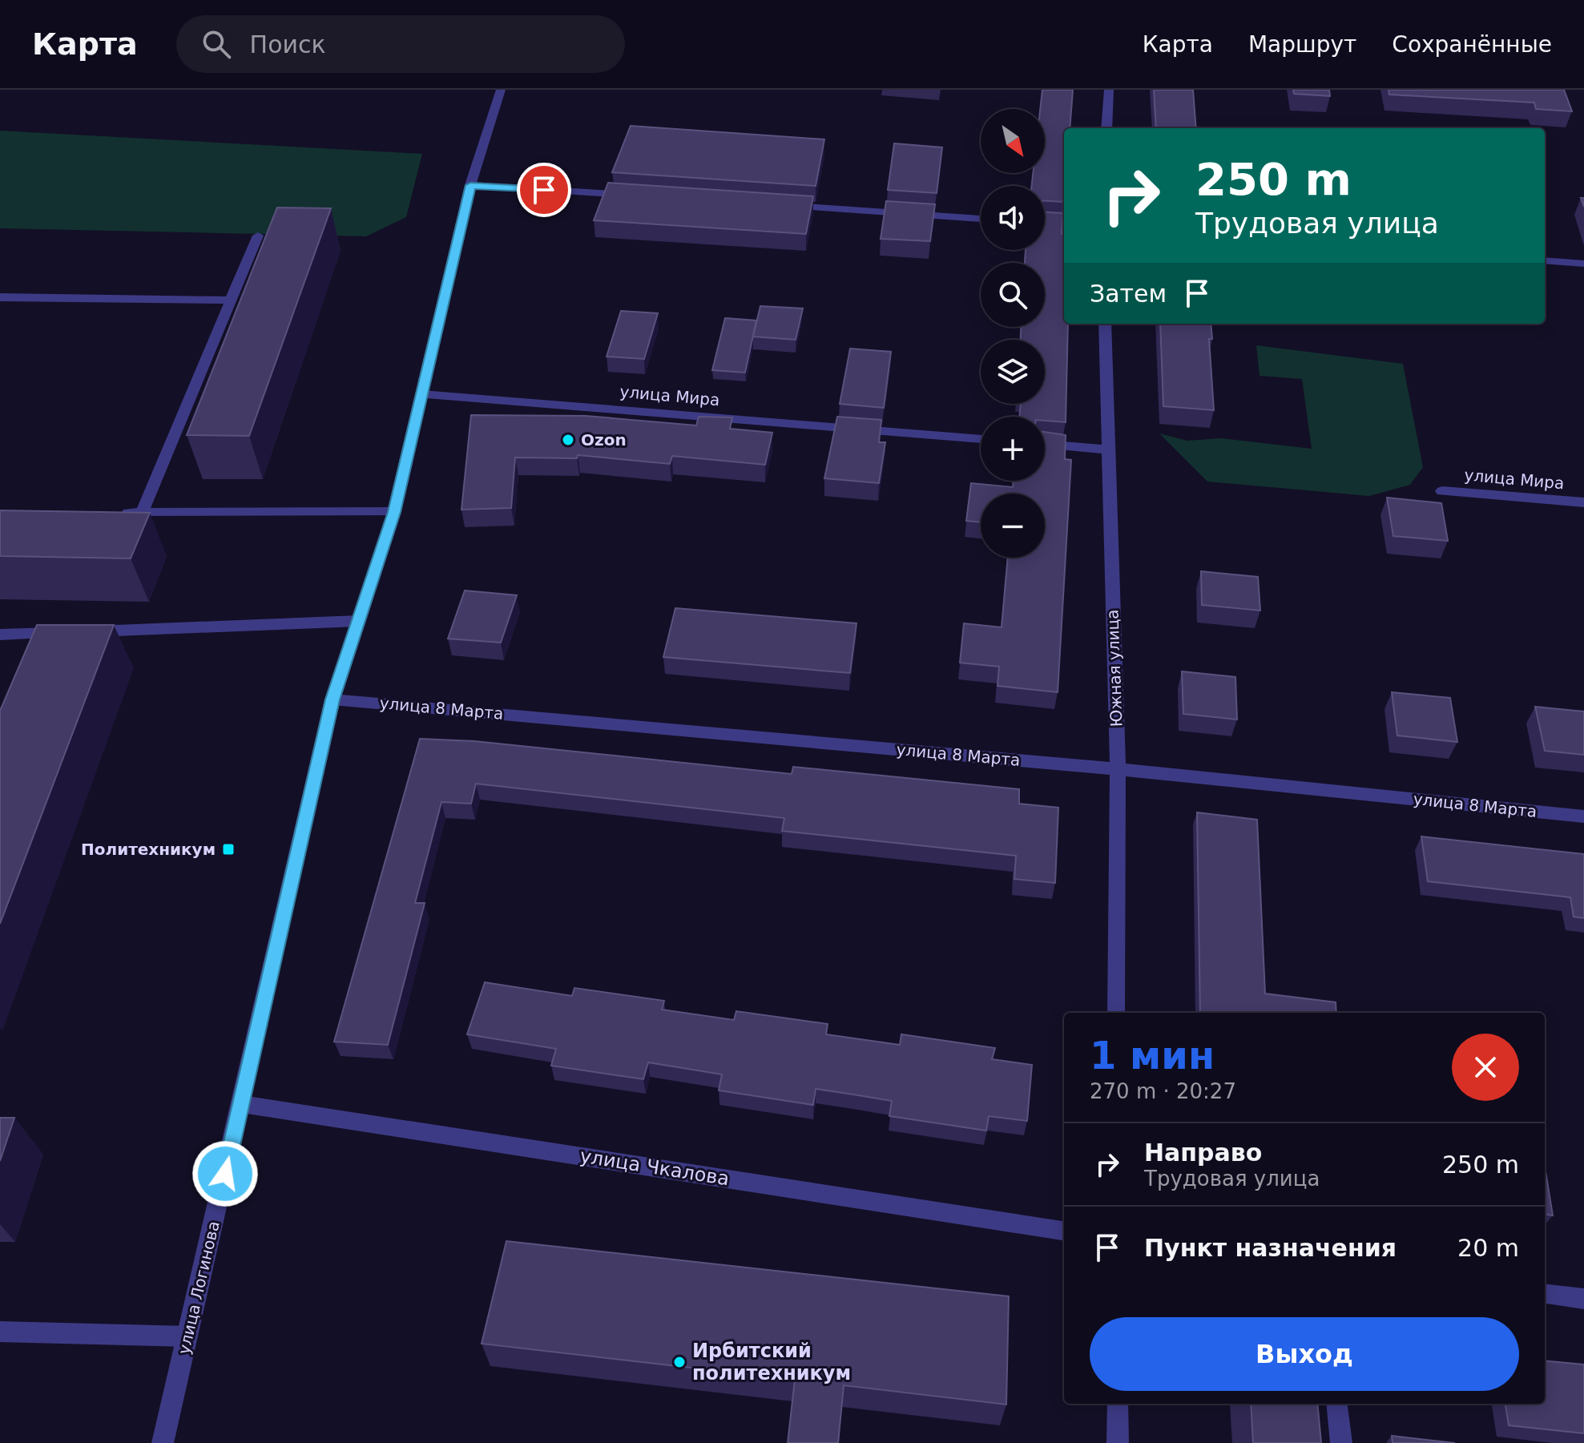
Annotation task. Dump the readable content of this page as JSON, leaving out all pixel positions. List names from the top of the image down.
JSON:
{
  "streets": {
    "street": [
      "улица Мира",
      "Южная улица",
      "улица 8 Марта",
      "улица Чкалова",
      "улица Логинова"
    ]
  },
  "crossings": [
    ["улица Мира", "улица Логинова"],
    ["Южная улица", "улица 8 Марта"],
    ["улица 8 Марта", "улица Логинова"],
    ["улица Чкалова", "улица Логинова"]
  ],
  "places": {
    "other": ["Ozon", "Ирбитский политехникум"],
    "transit": ["Политехникум"]
  },
  "north": "bottom right",
  "page": {
    "header": "Карта",
    "search": "Поиск",
    "nav": ["Карта", "Маршрут", "Сохранённые"],
    "map_buttons": ["+", "−"],
    "turn": ["250 m", "Трудовая улица"],
    "then": "Затем",
    "heading": ["1 мин", "270 m · 20:27"],
    "list": [
      {
        "name": "Направо",
        "note": "Трудовая улица",
        "value": "250 m"
      },
      {
        "name": "Пункт назначения",
        "value": "20 m"
      }
    ],
    "buttons": "Выход"
  }
}
